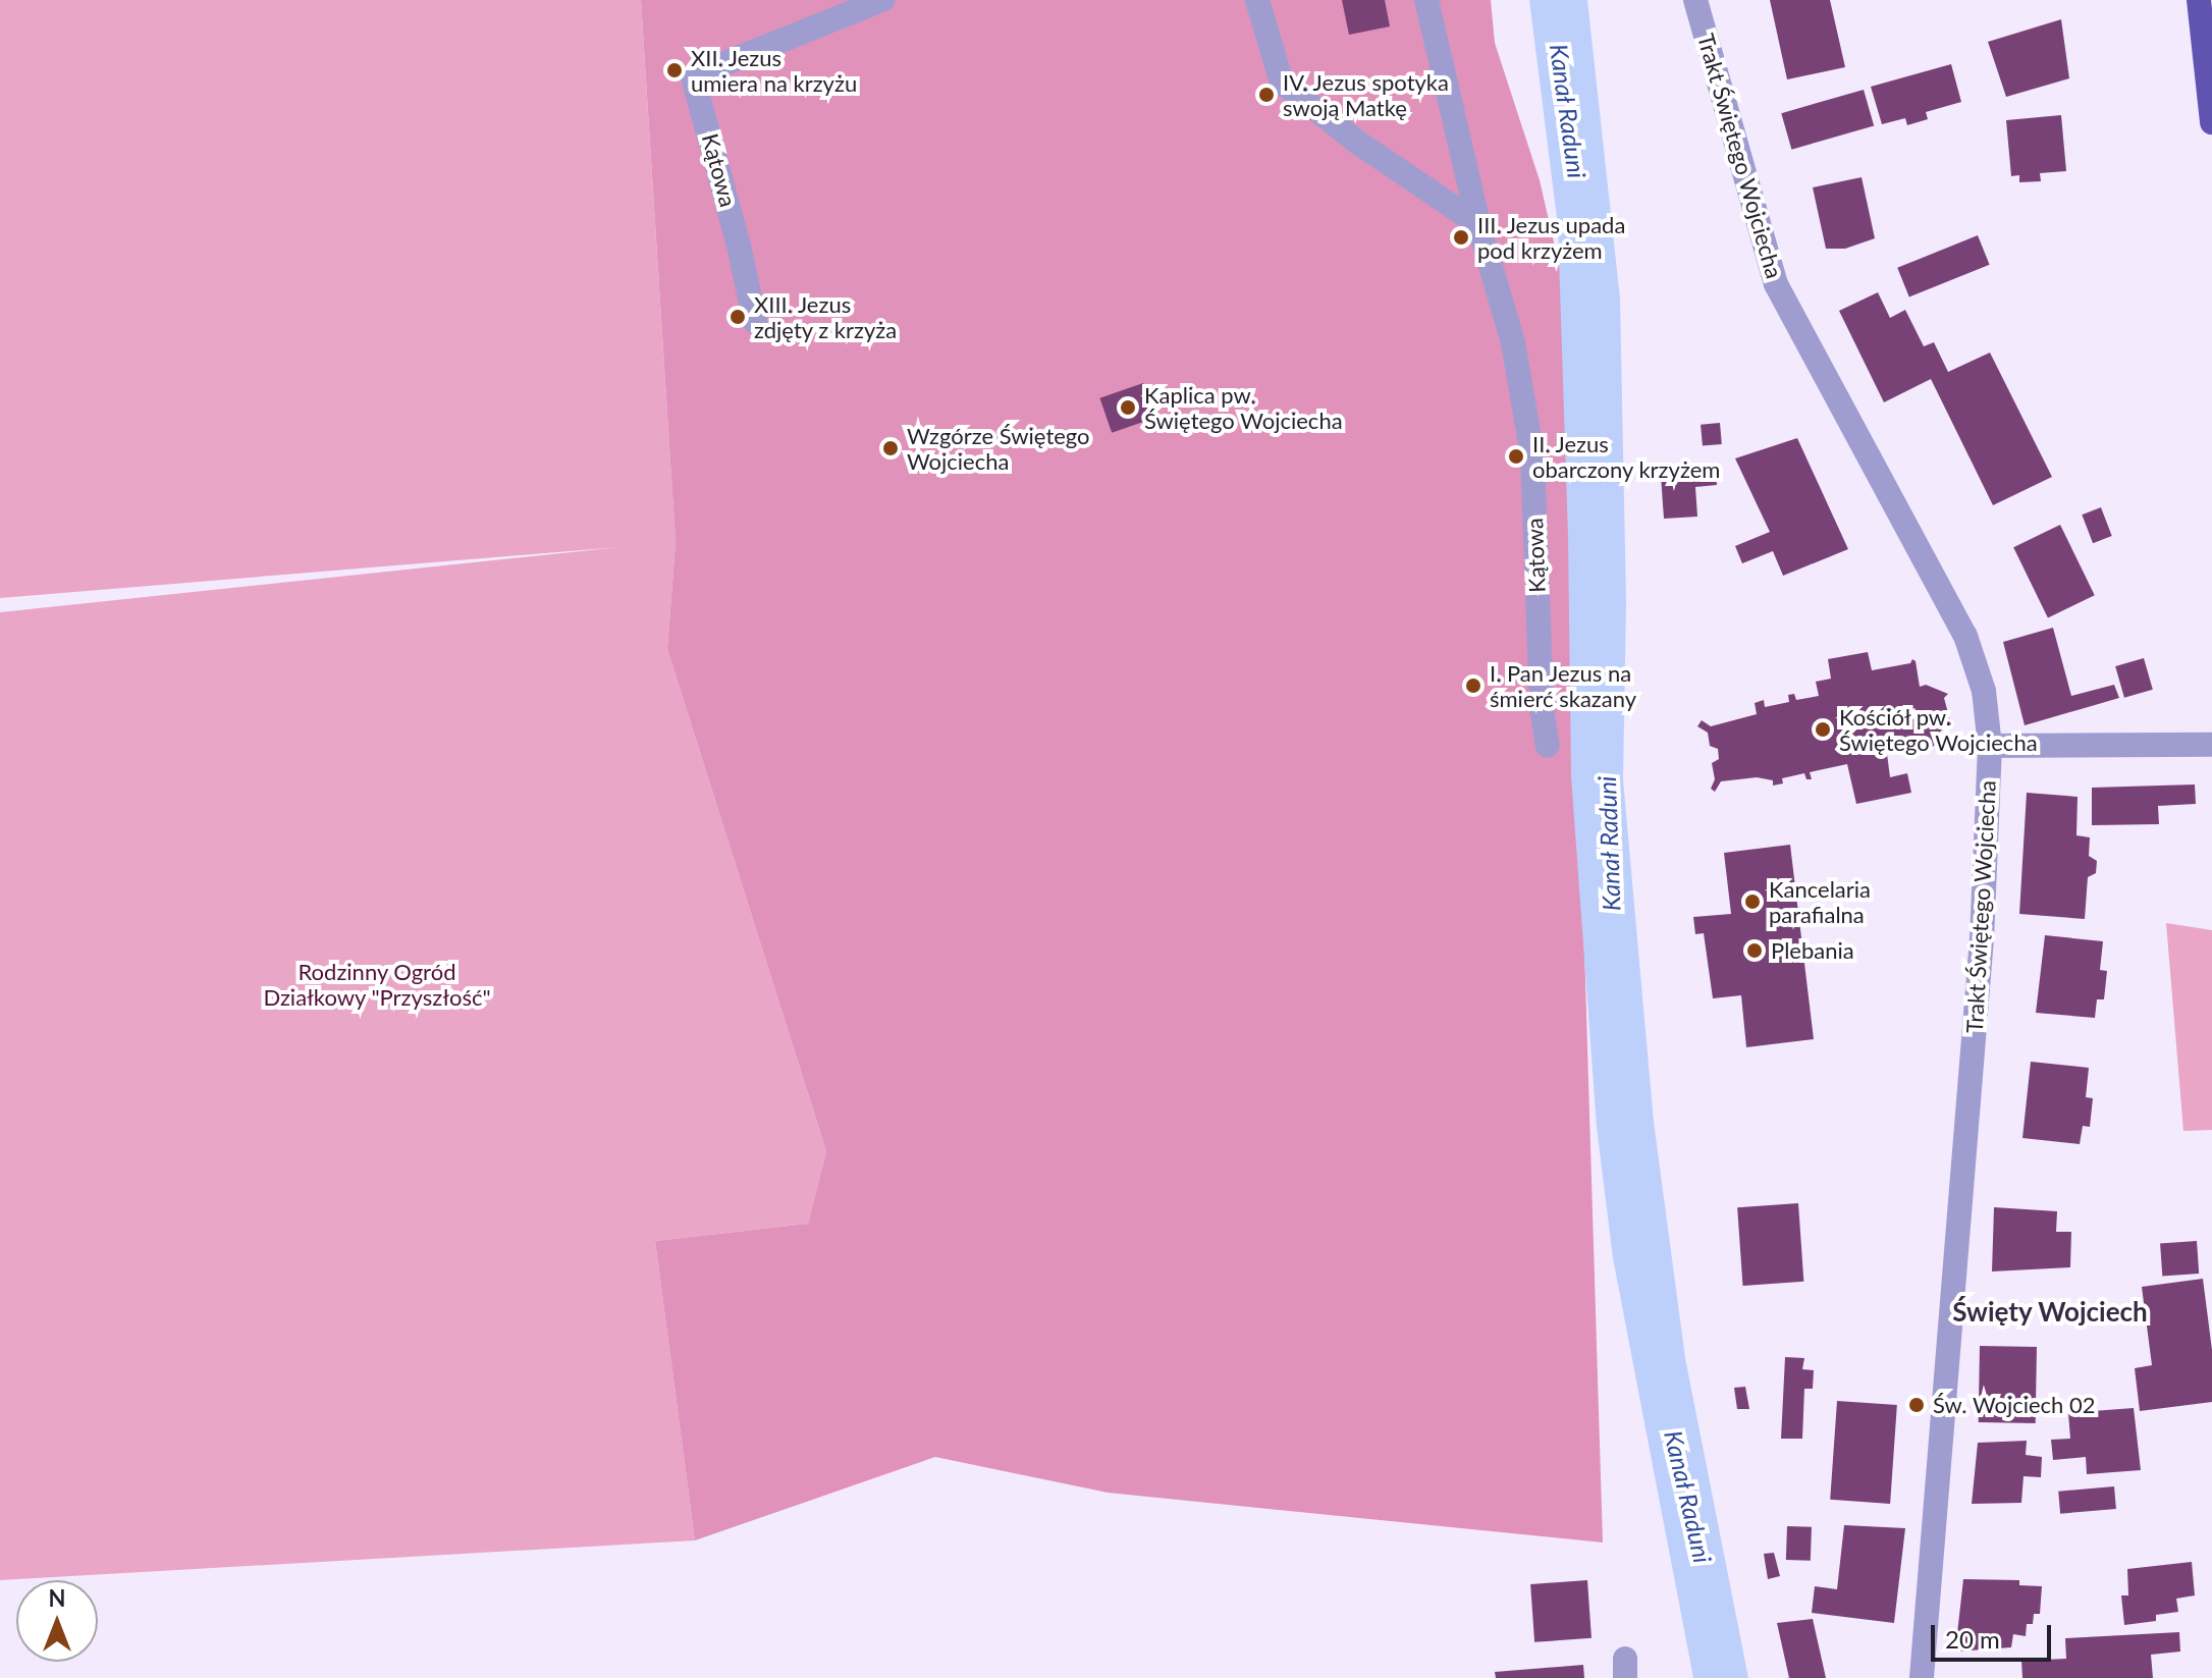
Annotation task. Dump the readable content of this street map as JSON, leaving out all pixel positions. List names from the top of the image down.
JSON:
{
  "streets": {
    "street": ["Trakt Świętego Wojciecha", "Kątowa"]
  },
  "districts": ["Święty Wojciech"],
  "water": ["Kanał Raduni"],
  "parks": ["Rodzinny Ogród Działkowy \"Przyszłość\""],
  "places": [
    "XII. Jezus umiera na krzyżu",
    "IV. Jezus spotyka swoją Matkę",
    "III. Jezus upada pod krzyżem",
    "XIII. Jezus zdjęty z krzyża",
    "Kaplica pw. Świętego Wojciecha",
    "Wzgórze Świętego Wojciecha",
    "II. Jezus obarczony krzyżem",
    "I. Pan Jezus na śmierć skazany",
    "Kościół pw. Świętego Wojciecha",
    "Kancelaria parafialna",
    "Plebania",
    "Św. Wojciech 02"
  ],
  "scale_bar": "20 m",
  "north": "top"
}
